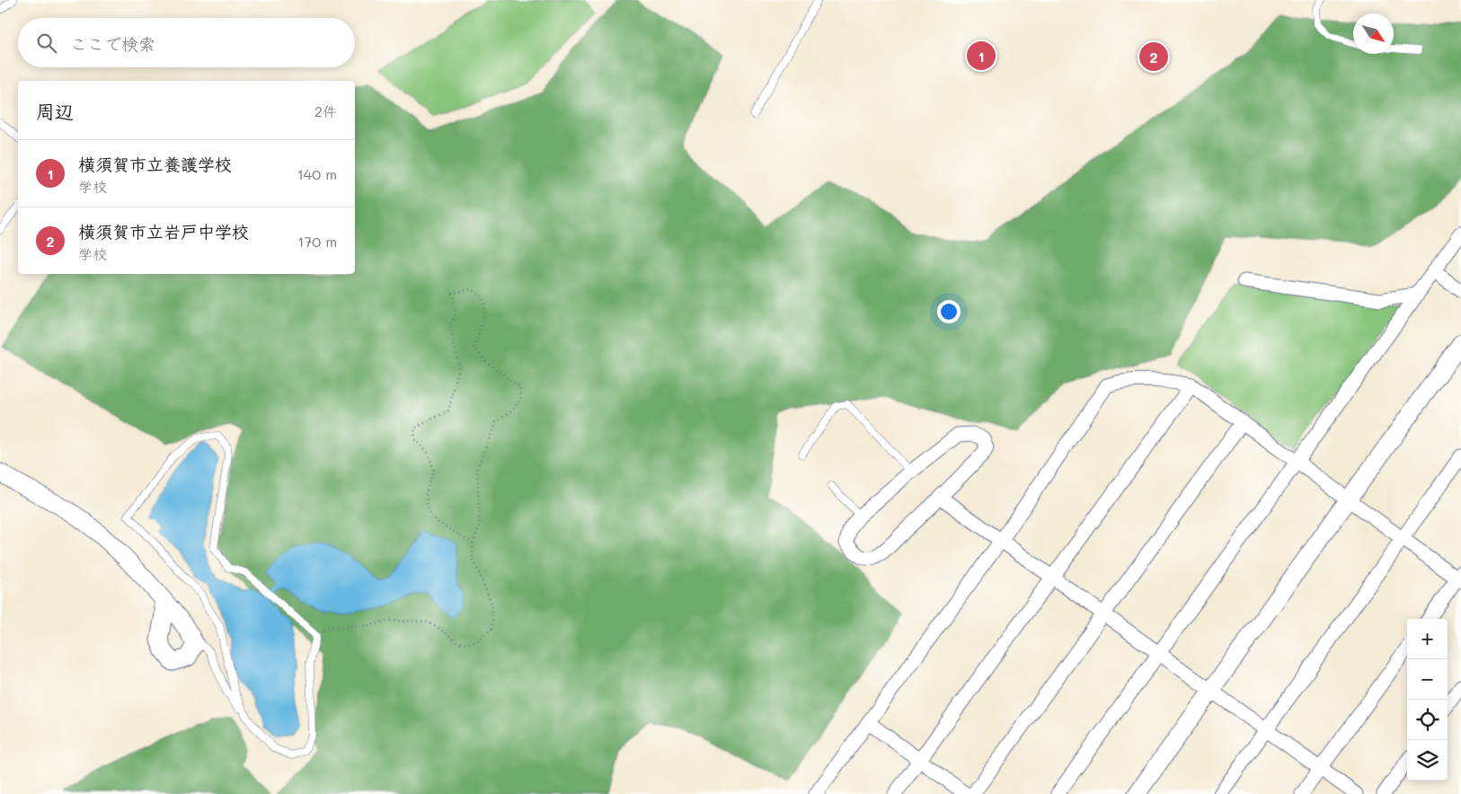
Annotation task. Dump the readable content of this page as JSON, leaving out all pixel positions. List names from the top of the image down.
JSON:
{
  "north": "bottom right",
  "page": {
    "search": "ここで検索",
    "pins": ["1", "2"],
    "heading": ["周辺", "2件"],
    "list": [
      {
        "mark": "1",
        "name": "横須賀市立養護学校",
        "note": "学校",
        "value": "140 m"
      },
      {
        "mark": "2",
        "name": "横須賀市立岩戸中学校",
        "note": "学校",
        "value": "170 m"
      }
    ],
    "map_buttons": ["+", "−"]
  }
}
